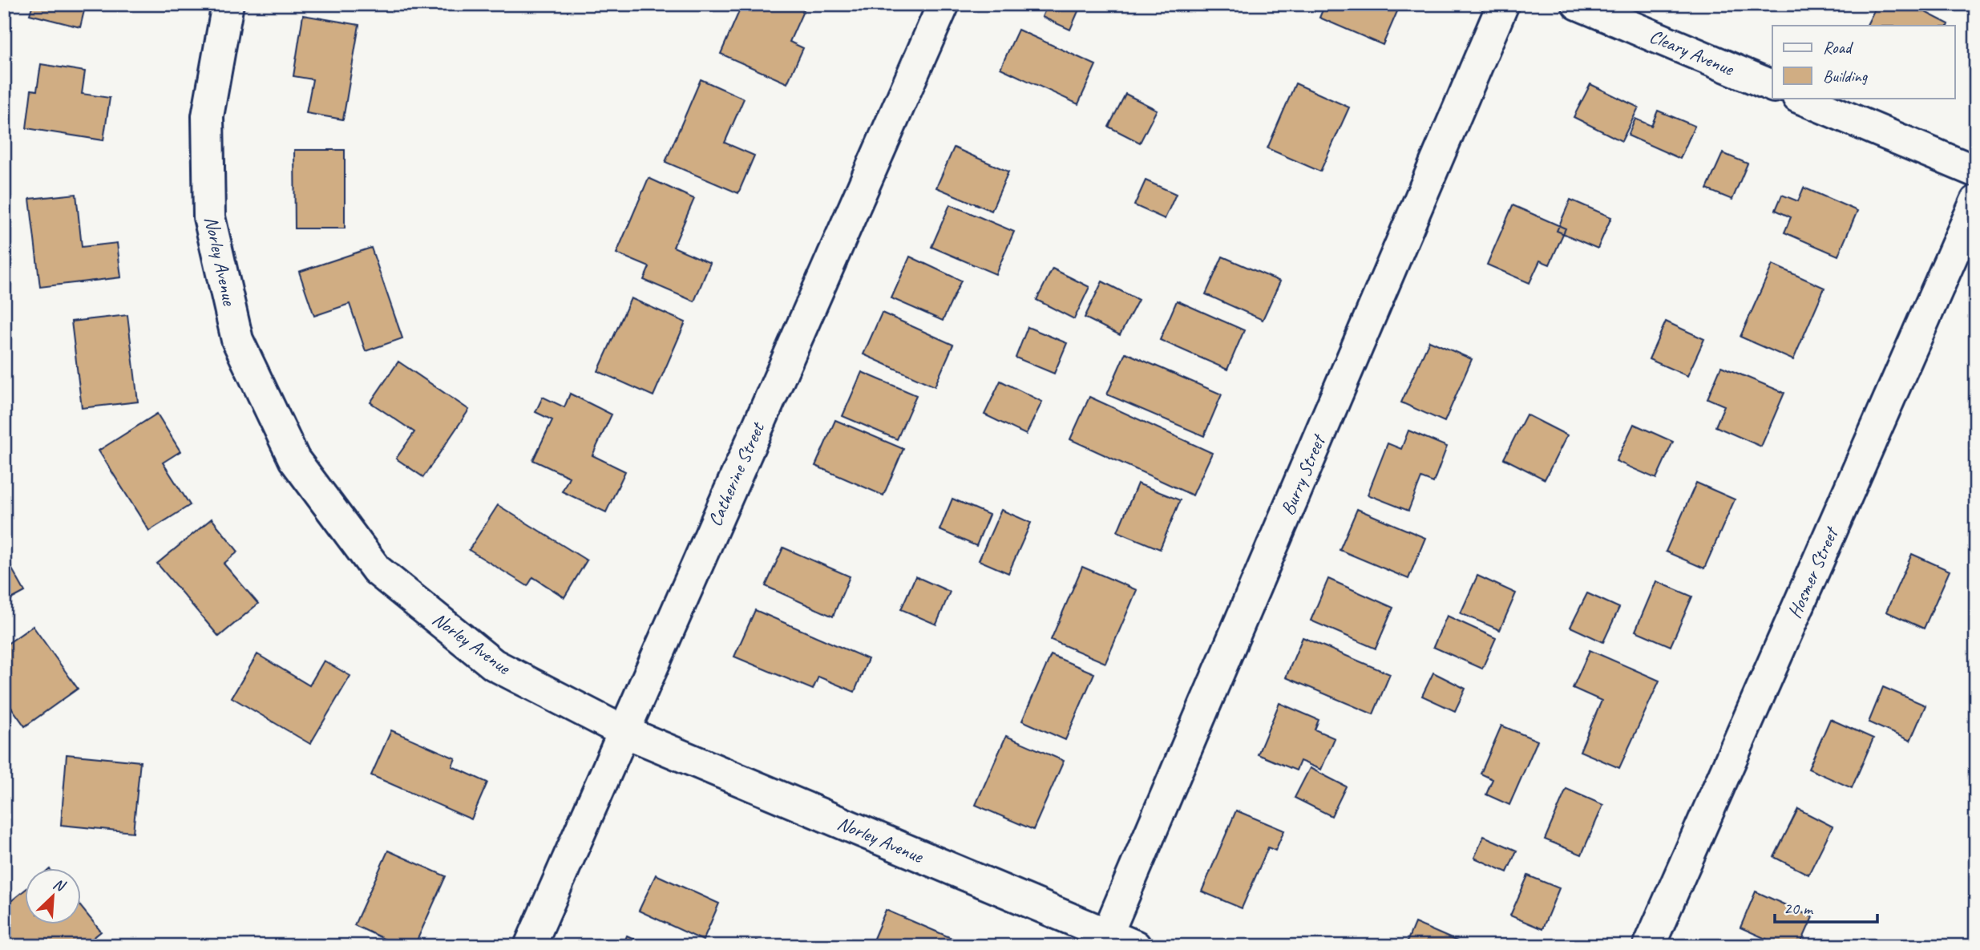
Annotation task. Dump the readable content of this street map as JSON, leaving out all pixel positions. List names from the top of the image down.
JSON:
{
  "streets": {
    "street": [
      "Cleary Avenue",
      "Norley Avenue",
      "Catherine Street",
      "Burry Street",
      "Hosmer Street"
    ]
  },
  "crossings": [
    ["Norley Avenue", "Catherine Street"],
    ["Norley Avenue", "Burry Street"]
  ],
  "legend": ["Road", "Building"],
  "scale_bar": "20 m",
  "north": "top right"
}
